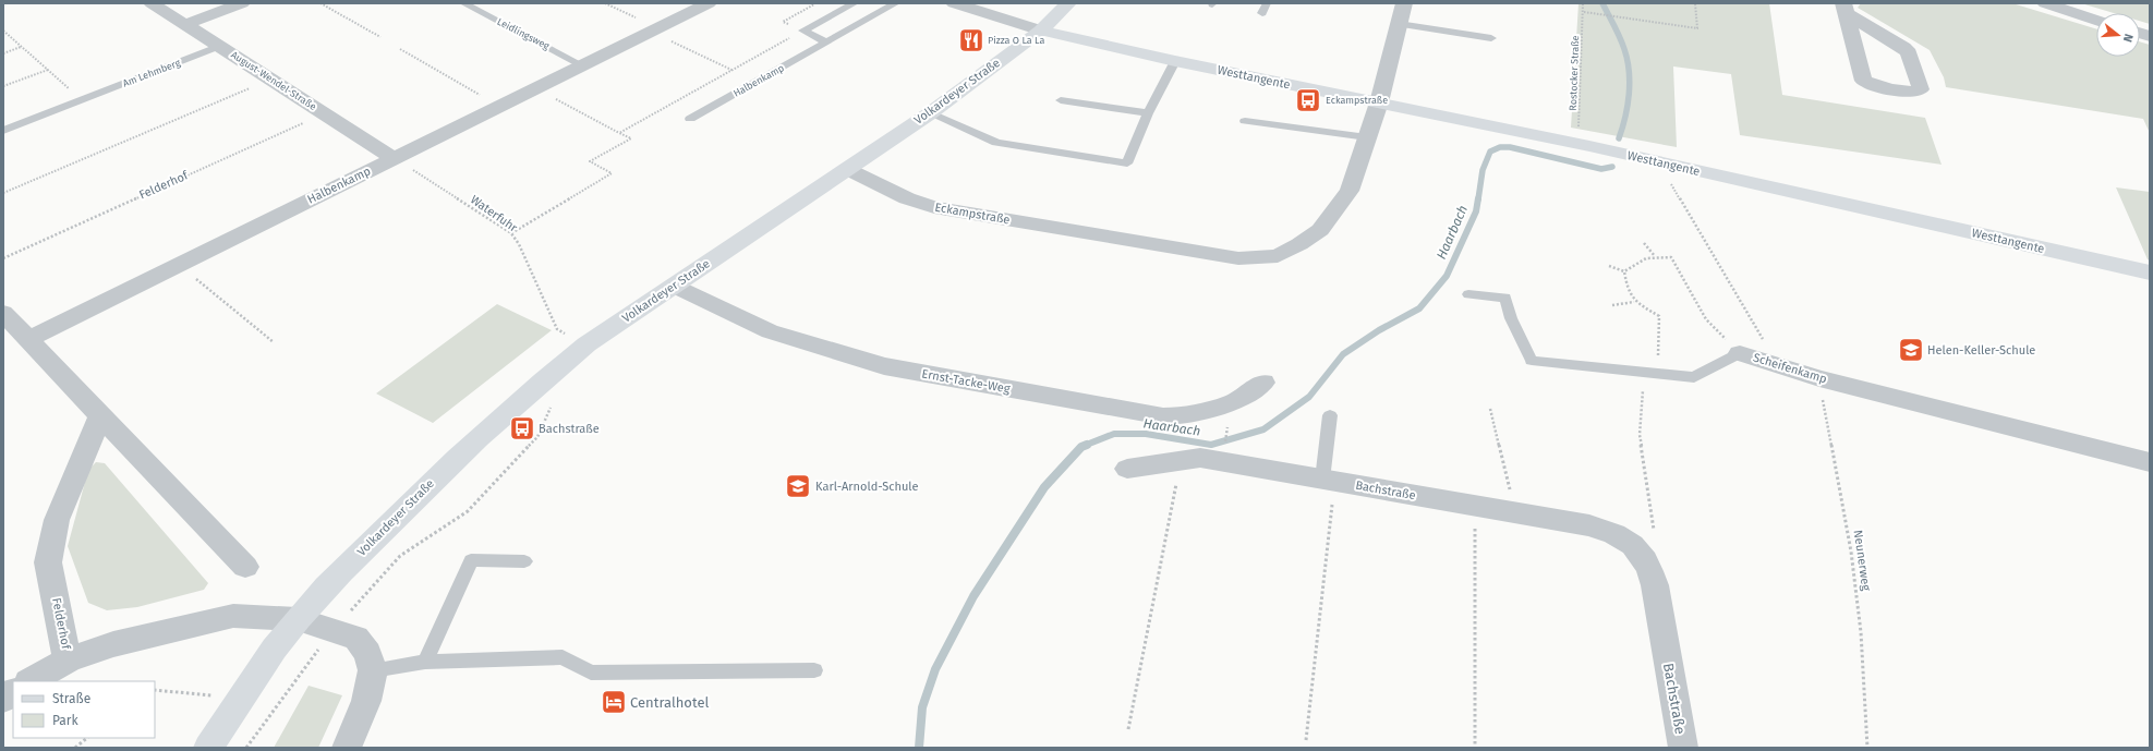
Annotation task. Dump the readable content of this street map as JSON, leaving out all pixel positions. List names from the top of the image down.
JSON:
{
  "streets": {
    "main road": ["Westtangente", "Volkardeyer Straße"],
    "street": [
      "August-Wendel-Straße",
      "Halbenkamp",
      "Felderhof",
      "Eckampstraße",
      "Scheifenkamp",
      "Ernst-Tacke-Weg",
      "Bachstraße"
    ],
    "lane": ["Leidlingsweg", "Am Lehmberg"],
    "path": ["Rostocker Straße", "Waterfuhr", "Neunerweg"]
  },
  "crossings": [
    ["Leidlingsweg", "Halbenkamp"],
    ["Am Lehmberg", "August-Wendel-Straße"],
    ["Rostocker Straße", "Westtangente"],
    ["Westtangente", "Volkardeyer Straße"],
    ["Westtangente", "Eckampstraße"],
    ["August-Wendel-Straße", "Halbenkamp"],
    ["August-Wendel-Straße", "Felderhof"],
    ["August-Wendel-Straße", "Waterfuhr"],
    ["Halbenkamp", "Waterfuhr"],
    ["Volkardeyer Straße", "Felderhof"],
    ["Volkardeyer Straße", "Waterfuhr"],
    ["Volkardeyer Straße", "Eckampstraße"],
    ["Volkardeyer Straße", "Ernst-Tacke-Weg"],
    ["Scheifenkamp", "Neunerweg"]
  ],
  "water": ["Haarbach"],
  "places": {
    "restaurant": ["Pizza O La La"],
    "bus stop": ["Eckampstraße", "Bachstraße"],
    "school or university": ["Helen-Keller-Schule", "Karl-Arnold-Schule"],
    "hotel": ["Centralhotel"]
  },
  "legend": ["Straße", "Park"],
  "north": "right"
}
